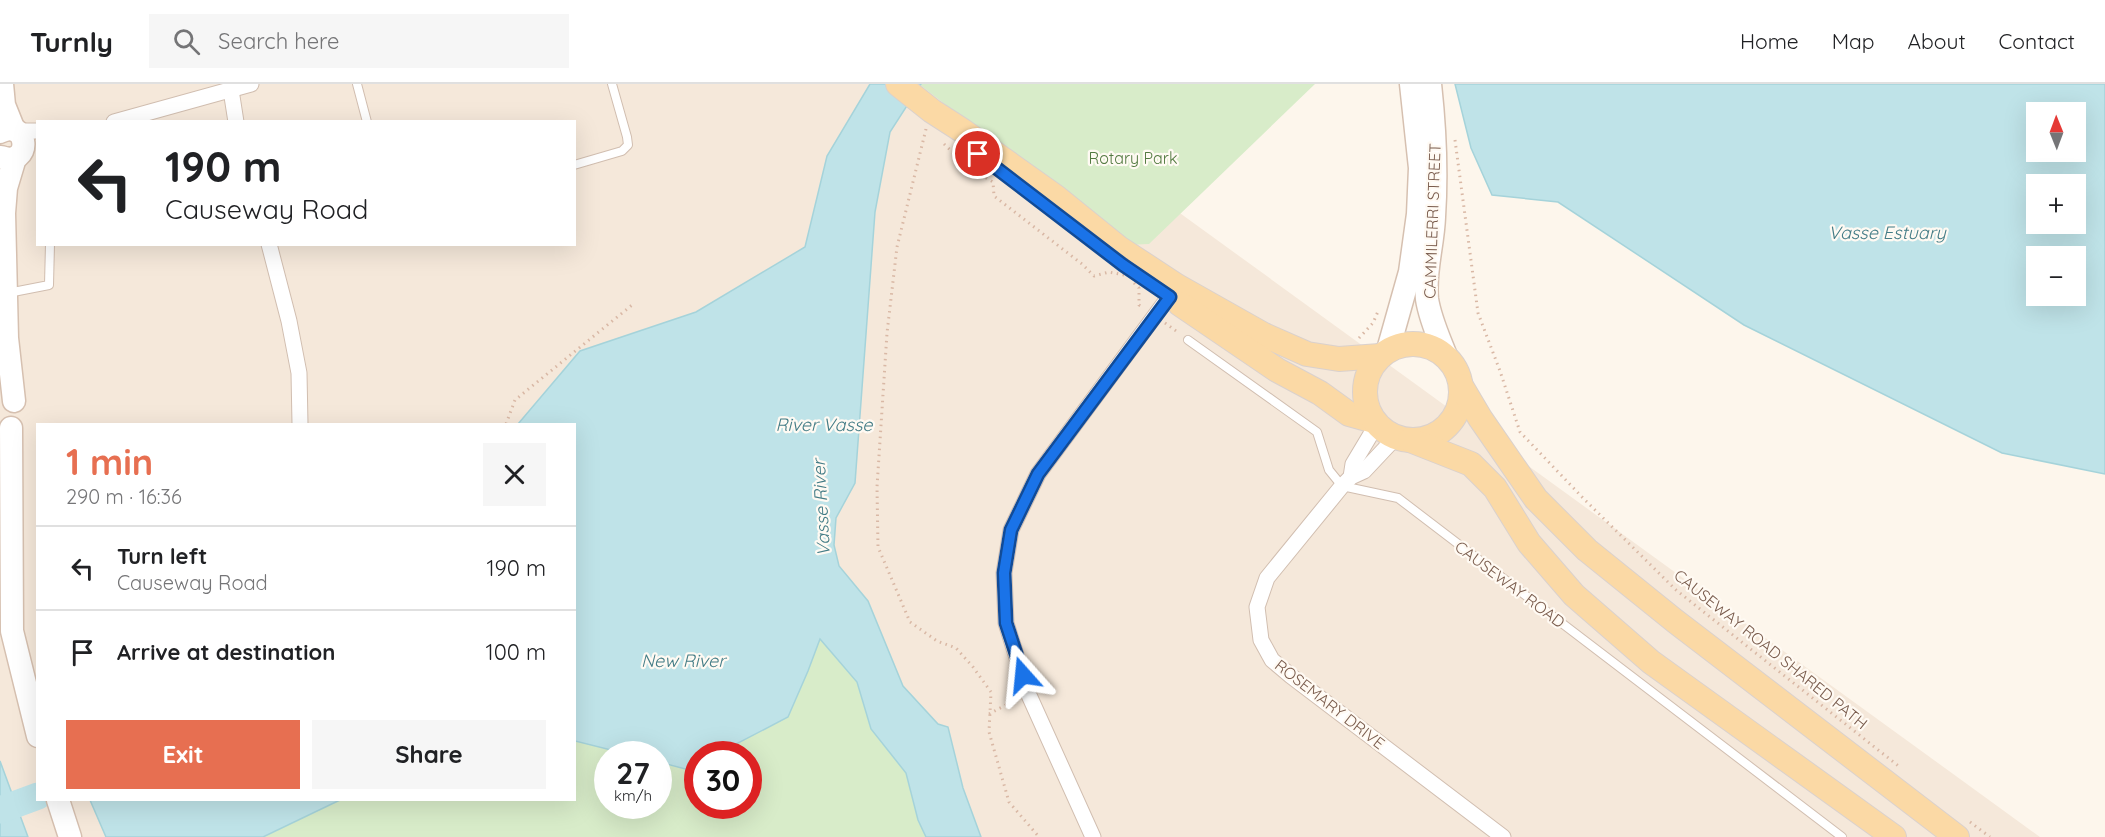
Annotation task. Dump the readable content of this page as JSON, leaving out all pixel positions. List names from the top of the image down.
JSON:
{
  "streets": {
    "main road": ["CAUSEWAY ROAD"],
    "street": ["CAMMILERRI STREET", "ROSEMARY DRIVE"],
    "path": ["CAUSEWAY ROAD SHARED PATH"]
  },
  "crossings": [
    ["CAMMILERRI STREET", "CAUSEWAY ROAD"],
    ["CAMMILERRI STREET", "ROSEMARY DRIVE"],
    ["CAUSEWAY ROAD", "ROSEMARY DRIVE"]
  ],
  "water": [
    "Vasse Estuary",
    "River Vasse",
    "Vasse River",
    "New River"
  ],
  "parks": ["Rotary Park"],
  "north": "top",
  "page": {
    "header": "Turnly",
    "search": "Search here",
    "nav": [
      "Home",
      "Map",
      "About",
      "Contact"
    ],
    "map_buttons": ["+", "−"],
    "turn": ["190 m", "Causeway Road"],
    "heading": ["1 min", "290 m · 16:36"],
    "list": [
      {
        "name": "Turn left",
        "note": "Causeway Road",
        "value": "190 m"
      },
      {
        "name": "Arrive at destination",
        "value": "100 m"
      }
    ],
    "buttons": ["Exit", "Share"],
    "speed": "27 km/h",
    "limit": "30"
  }
}
